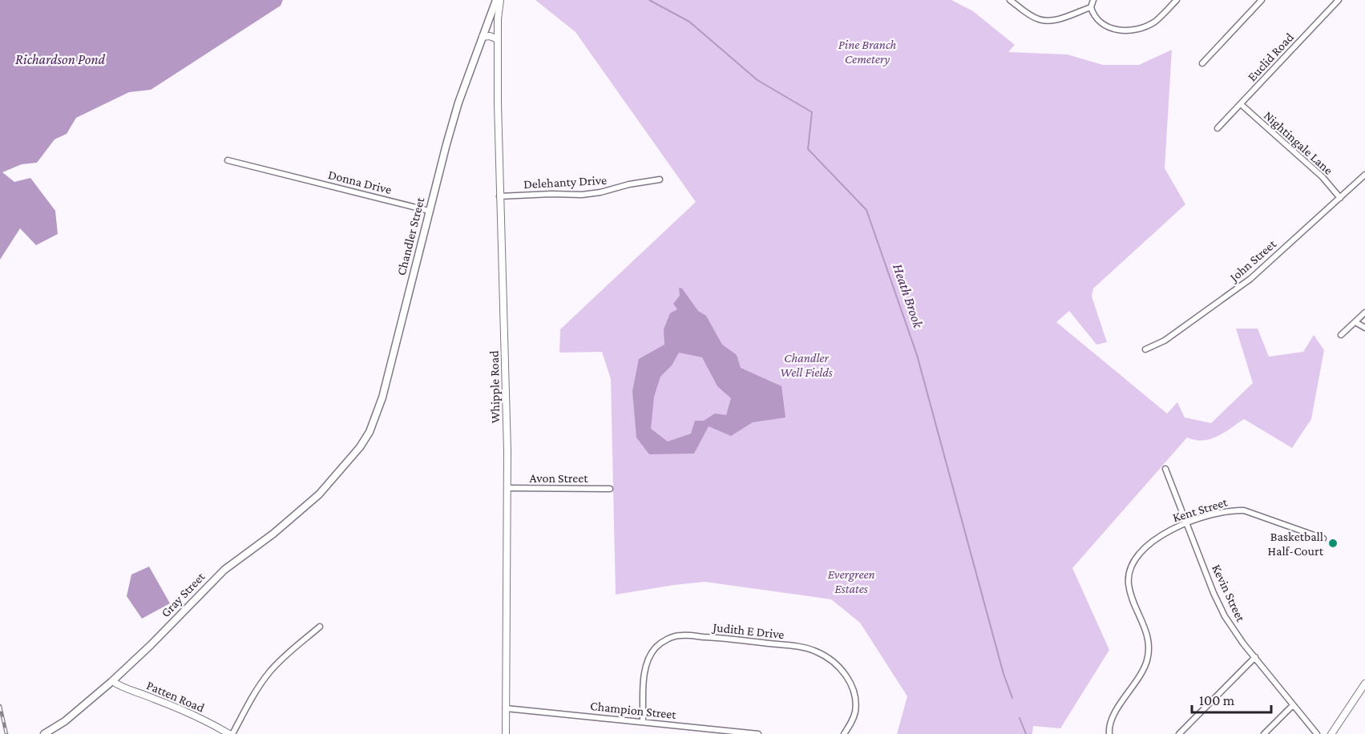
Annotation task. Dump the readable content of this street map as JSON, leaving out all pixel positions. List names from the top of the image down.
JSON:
{
  "streets": {
    "main road": ["Chandler Street", "Gray Street"],
    "street": [
      "Euclid Road",
      "Nightingale Lane",
      "Donna Drive",
      "Delehanty Drive",
      "John Street",
      "Whipple Road",
      "Avon Street",
      "Kent Street",
      "Kevin Street",
      "Judith E Drive",
      "Patten Road",
      "Champion Street"
    ]
  },
  "crossings": [
    ["Euclid Road", "Nightingale Lane"],
    ["Nightingale Lane", "John Street"],
    ["Donna Drive", "Chandler Street"],
    ["Delehanty Drive", "Whipple Road"],
    ["Chandler Street", "Gray Street"],
    ["Whipple Road", "Avon Street"],
    ["Whipple Road", "Champion Street"],
    ["Kent Street", "Kevin Street"],
    ["Gray Street", "Patten Road"],
    ["Judith E Drive", "Champion Street"]
  ],
  "water": ["Richardson Pond", "Heath Brook"],
  "parks": ["Pine Branch Cemetery", "Chandler Well Fields", "Evergreen Estates"],
  "places": ["Basketball Half-Court"],
  "scale_bar": "100 m"
}
